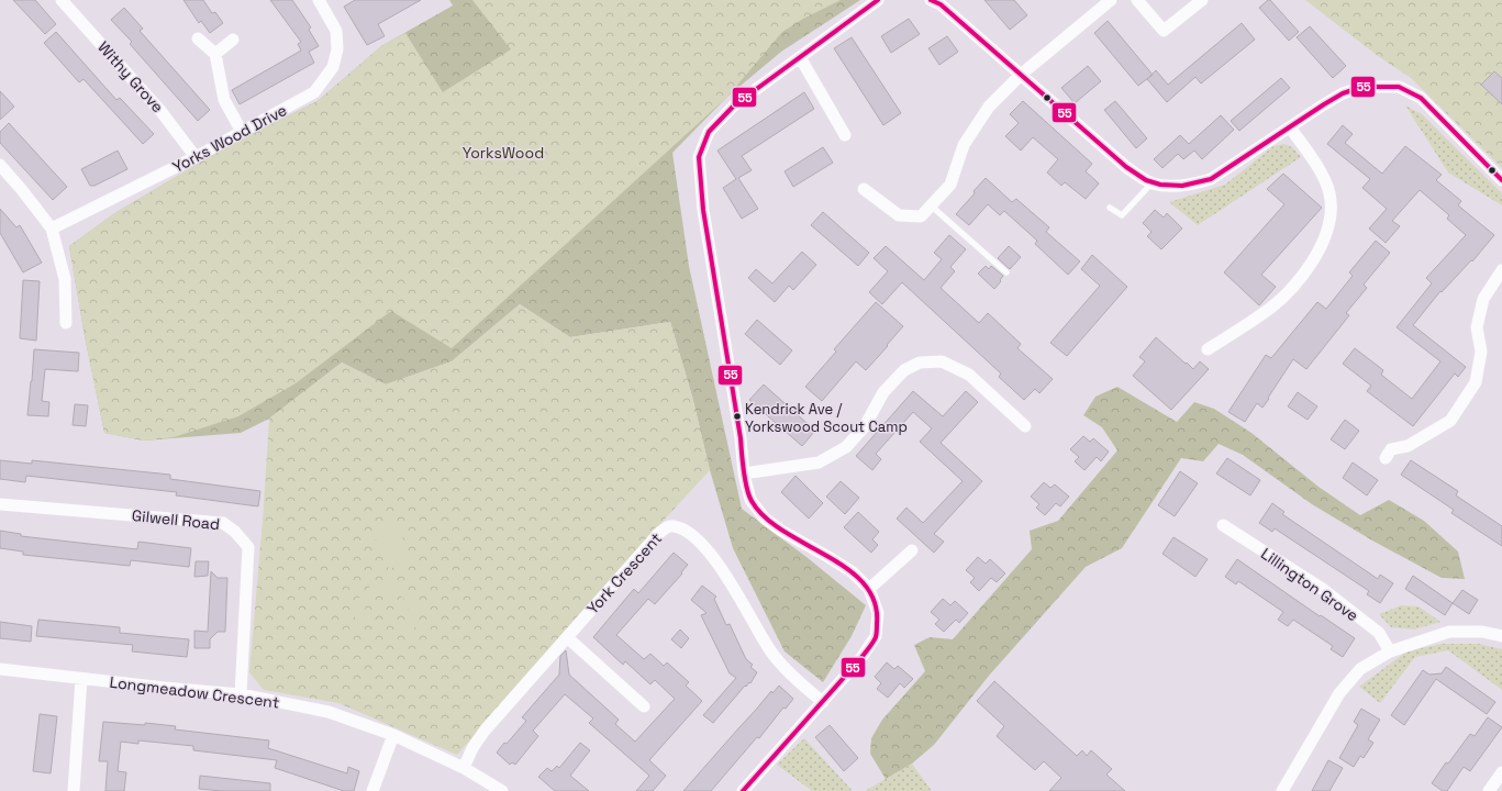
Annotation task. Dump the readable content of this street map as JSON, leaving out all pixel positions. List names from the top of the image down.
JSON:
{
  "streets": {
    "street": [
      "Withy Grove",
      "Yorks Wood Drive",
      "Gilwell Road",
      "York Crescent",
      "Lillington Grove",
      "Longmeadow Crescent"
    ]
  },
  "crossings": [
    ["Withy Grove", "Yorks Wood Drive"],
    ["Gilwell Road", "Longmeadow Crescent"],
    ["York Crescent", "Longmeadow Crescent"]
  ],
  "parks": ["YorksWood"],
  "places": ["Kendrick Ave / Yorkswood Scout Camp"],
  "lines": ["transit line 55"]
}
